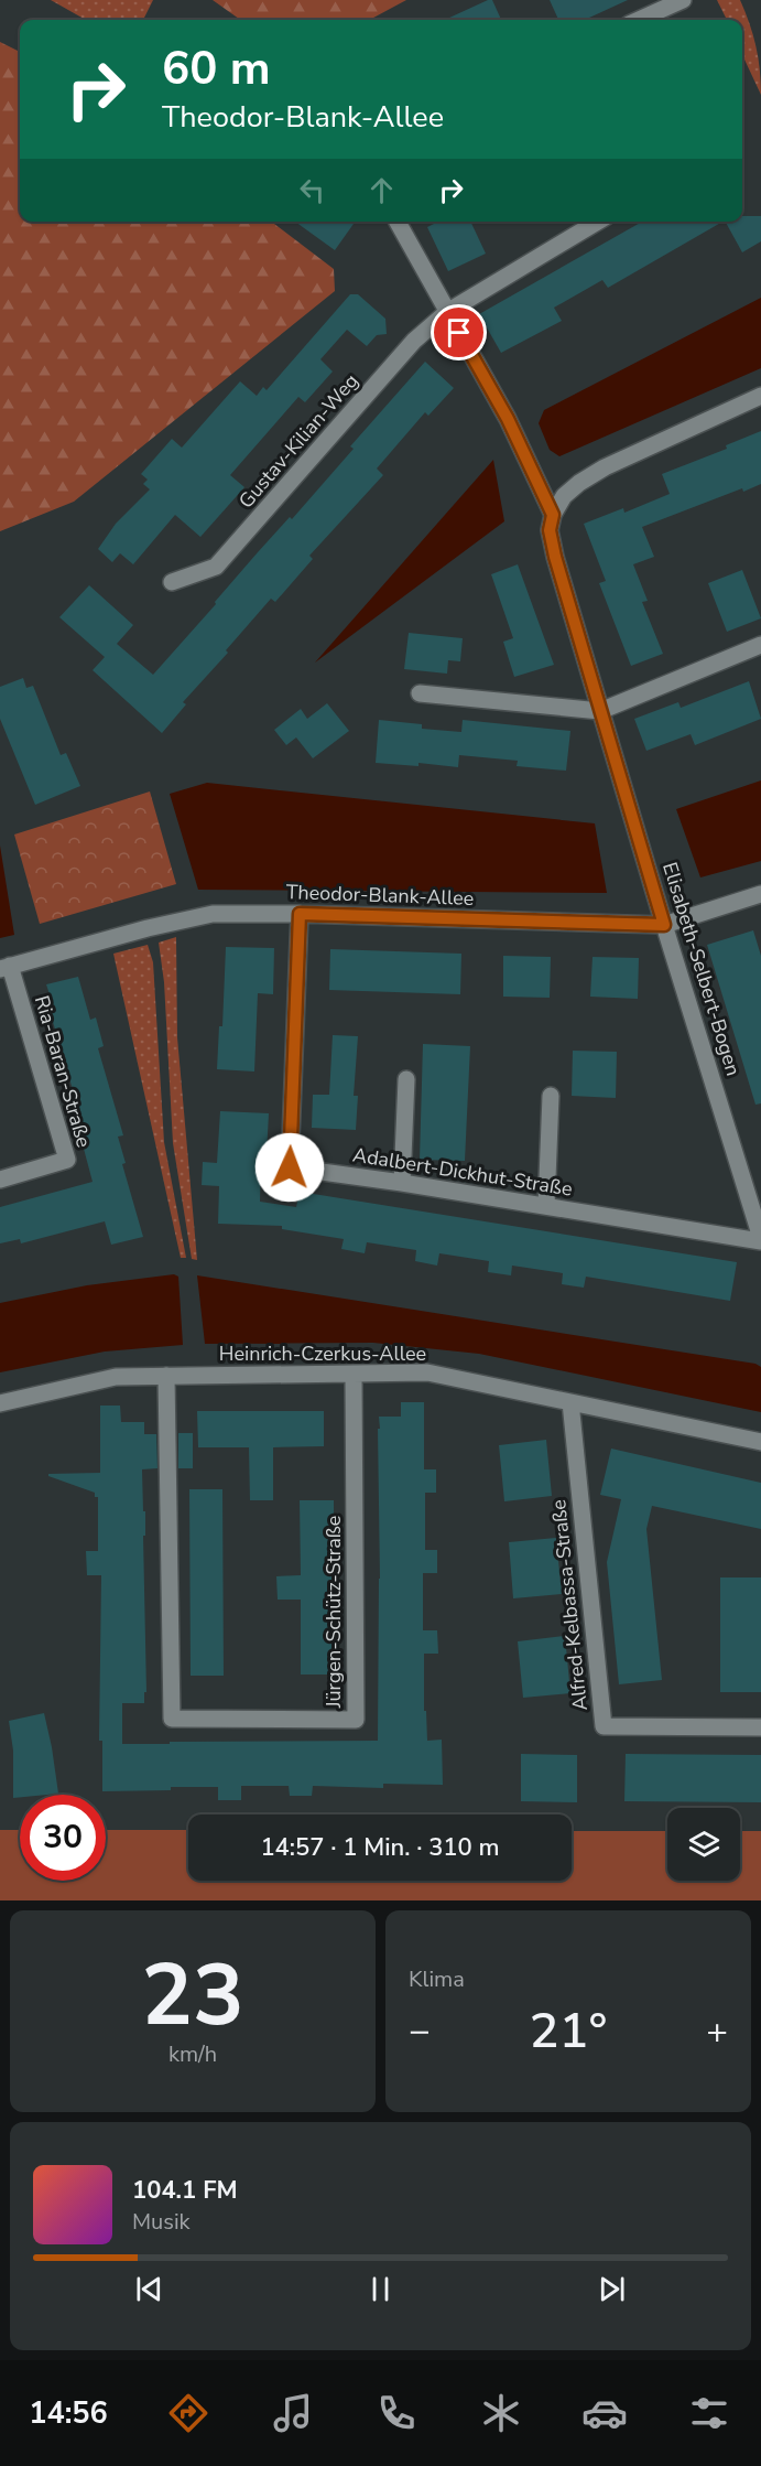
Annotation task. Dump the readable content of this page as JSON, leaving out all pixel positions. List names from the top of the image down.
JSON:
{
  "streets": {
    "street": [
      "Gustav-Kilian-Weg",
      "Theodor-Blank-Allee",
      "Elisabeth-Selbert-Bogen",
      "Ria-Baran-Straße",
      "Adalbert-Dickhut-Straße",
      "Heinrich-Czerkus-Allee",
      "Alfred-Kelbassa-Straße",
      "Jürgen-Schütz-Straße"
    ]
  },
  "crossings": [
    ["Theodor-Blank-Allee", "Elisabeth-Selbert-Bogen"],
    ["Theodor-Blank-Allee", "Ria-Baran-Straße"],
    ["Theodor-Blank-Allee", "Adalbert-Dickhut-Straße"],
    ["Elisabeth-Selbert-Bogen", "Adalbert-Dickhut-Straße"],
    ["Heinrich-Czerkus-Allee", "Alfred-Kelbassa-Straße"],
    ["Heinrich-Czerkus-Allee", "Jürgen-Schütz-Straße"]
  ],
  "page": {
    "turn": ["60 m", "Theodor-Blank-Allee"],
    "limit": "30",
    "trip": "14:57 · 1 Min. · 310 m",
    "tile": [
      ["23", "km/h"],
      "Klima"
    ],
    "heat": ["−", "21°", "+"],
    "song": ["104.1 FM", "Musik"],
    "tabs": "14:56"
  }
}
